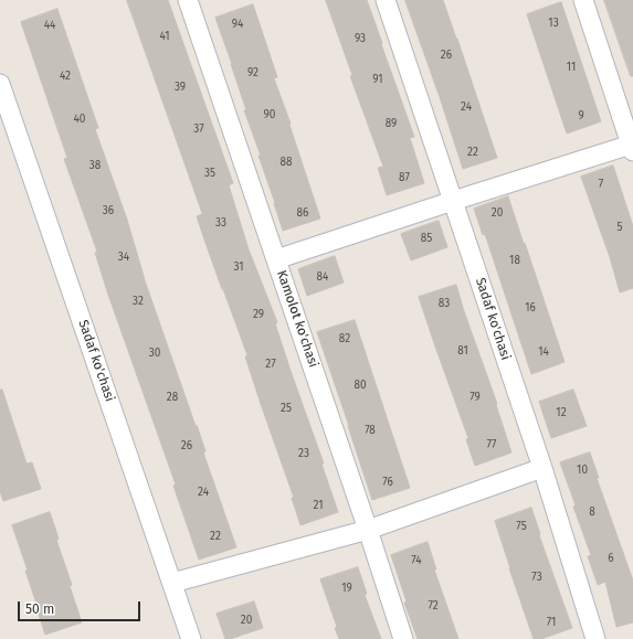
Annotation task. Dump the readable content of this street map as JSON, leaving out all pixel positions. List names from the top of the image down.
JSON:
{
  "streets": {
    "street": ["Kamolot ko'chasi", "Sadaf ko'chasi"]
  },
  "house_numbers": [
    "13",
    "94",
    "44",
    "41",
    "93",
    "26",
    "11",
    "92",
    "42",
    "91",
    "39",
    "24",
    "90",
    "9",
    "40",
    "89",
    "37",
    "22",
    "88",
    "38",
    "35",
    "87",
    "7",
    "36",
    "86",
    "20",
    "33",
    "5",
    "85",
    "34",
    "18",
    "31",
    "84",
    "32",
    "83",
    "16",
    "29",
    "82",
    "81",
    "14",
    "30",
    "27",
    "80",
    "28",
    "79",
    "25",
    "12",
    "78",
    "77",
    "26",
    "23",
    "10",
    "76",
    "24",
    "21",
    "8",
    "75",
    "22",
    "6",
    "74",
    "73",
    "19",
    "72",
    "20",
    "71"
  ],
  "scale_bar": "50 m"
}
